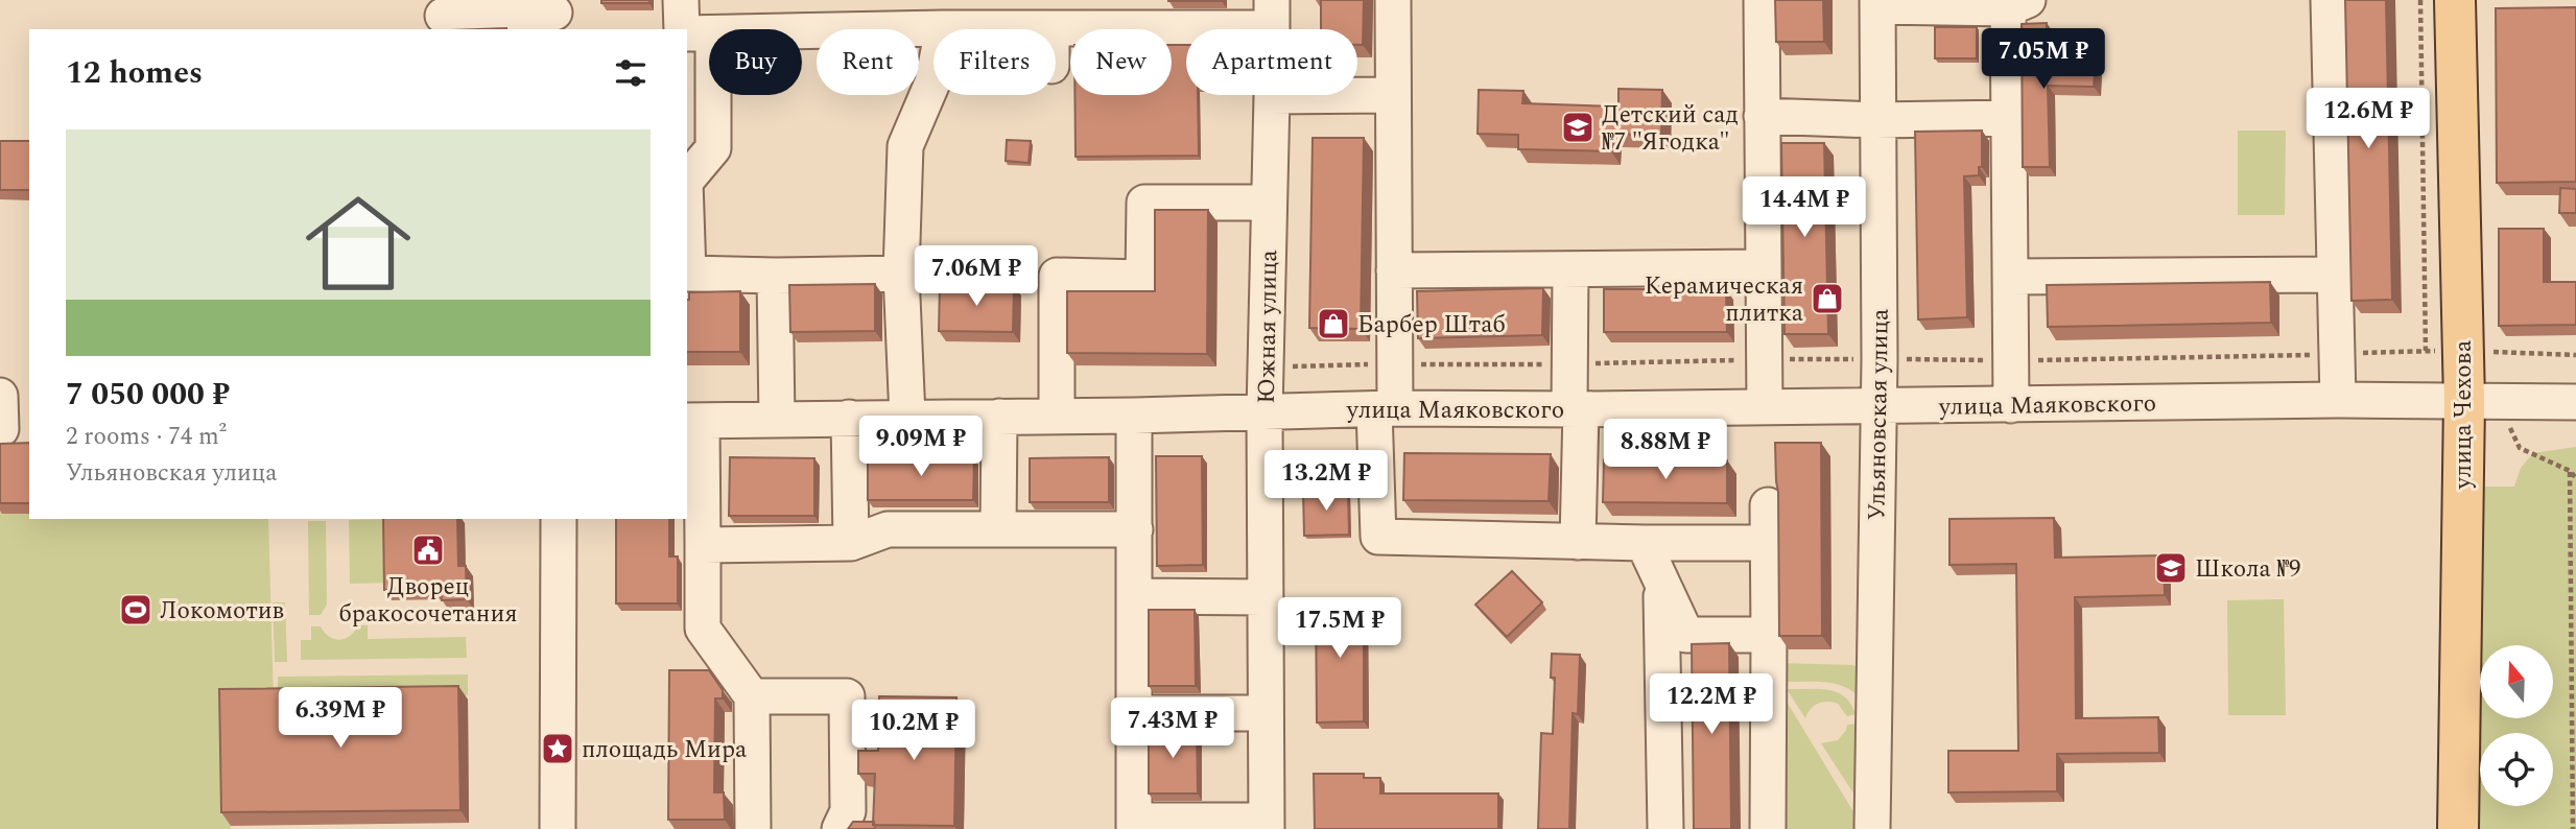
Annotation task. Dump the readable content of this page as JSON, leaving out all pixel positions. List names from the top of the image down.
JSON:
{
  "streets": {
    "main road": ["улица Чехова"],
    "street": ["Южная улица", "улица Маяковского", "Ульяновская улица"]
  },
  "crossings": [
    ["Южная улица", "улица Маяковского"],
    ["улица Маяковского", "Ульяновская улица"],
    ["улица Маяковского", "улица Чехова"]
  ],
  "places": {
    "school or university": ["Детский сад №7 \"Ягодка\"", "Школа №9"],
    "shop": ["Керамическая плитка", "Барбер Штаб"],
    "public building": ["Дворец бракосочетания"],
    "sports": ["Локомотив"],
    "place": ["площадь Мира"]
  },
  "north": "top",
  "page": {
    "price": [
      "7.05M ₽",
      "12.6M ₽",
      "14.4M ₽",
      "7.06M ₽",
      "9.09M ₽",
      "8.88M ₽",
      "13.2M ₽",
      "17.5M ₽",
      "12.2M ₽",
      "6.39M ₽",
      "7.43M ₽",
      "10.2M ₽"
    ],
    "chip": [
      "Buy",
      "Rent",
      "Filters",
      "New",
      "Apartment"
    ],
    "heading": "12 homes",
    "list": [
      {
        "name": "7 050 000 ₽",
        "note": "2 rooms · 74 m² · Ульяновская улица"
      }
    ]
  }
}
